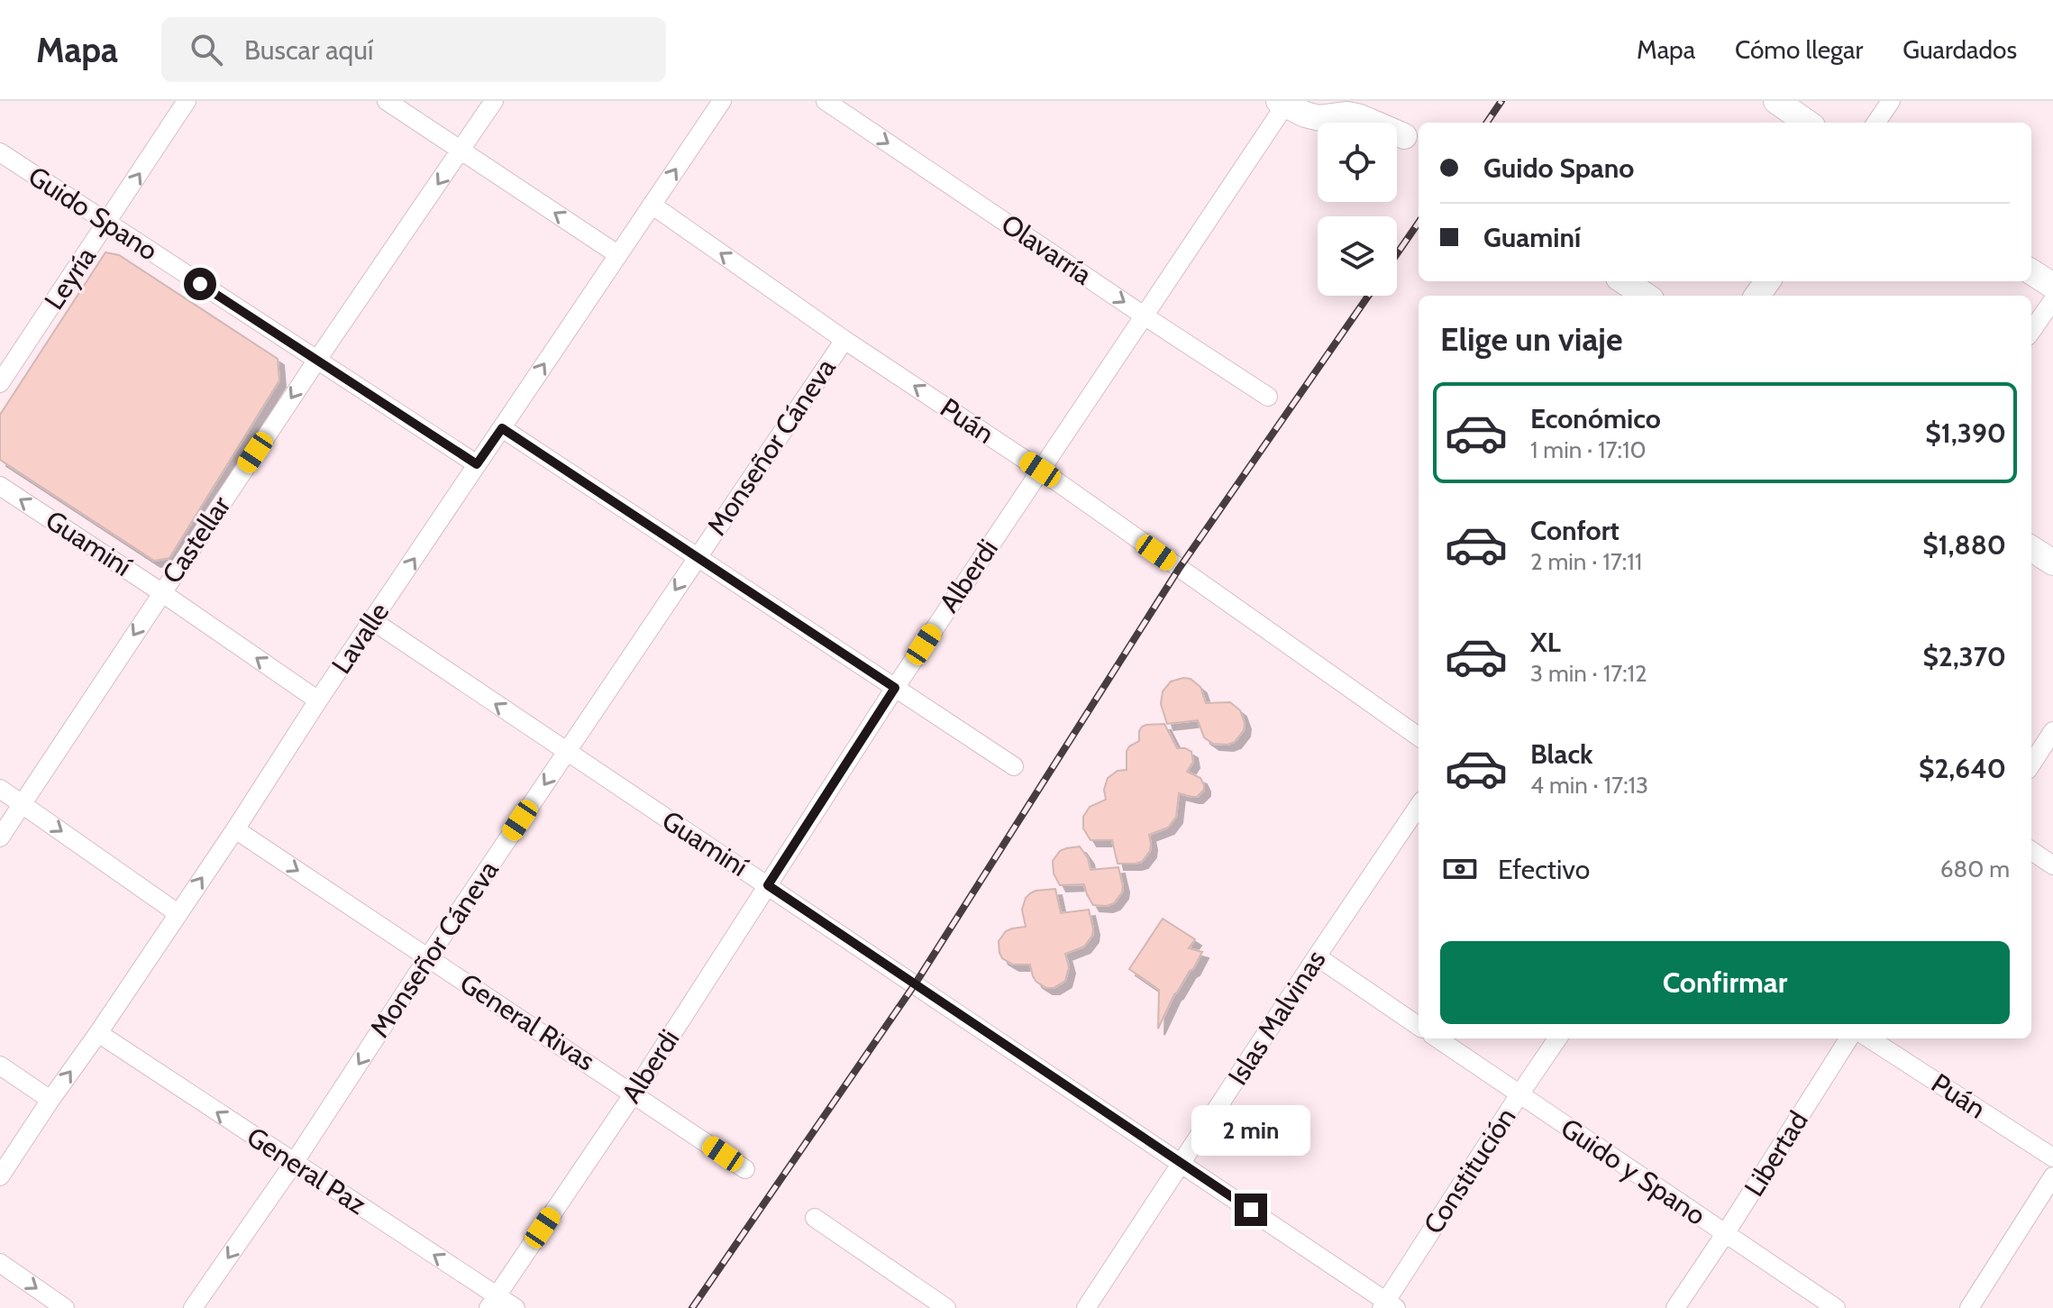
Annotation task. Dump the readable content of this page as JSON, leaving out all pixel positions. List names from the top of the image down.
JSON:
{
  "streets": {
    "street": [
      "Guido Spano",
      "Olavarría",
      "Leyría",
      "Puán",
      "Monseñor Cáneva",
      "Castellar",
      "Guaminí",
      "Alberdi",
      "Lavalle",
      "Islas Malvinas",
      "General Rivas",
      "Libertad",
      "General Paz",
      "Constitución",
      "Guido y Spano"
    ]
  },
  "crossings": [
    ["Guido Spano", "Leyría"],
    ["Guido Spano", "Castellar"],
    ["Guido Spano", "Lavalle"],
    ["Olavarría", "Alberdi"],
    ["Puán", "Monseñor Cáneva"],
    ["Puán", "Alberdi"],
    ["Puán", "Lavalle"],
    ["Monseñor Cáneva", "Guaminí"],
    ["Monseñor Cáneva", "General Rivas"],
    ["Monseñor Cáneva", "General Paz"],
    ["Castellar", "Guaminí"],
    ["Guaminí", "Alberdi"],
    ["Guaminí", "Lavalle"],
    ["Guaminí", "Islas Malvinas"],
    ["Guaminí", "Constitución"],
    ["Alberdi", "General Rivas"],
    ["Alberdi", "General Paz"],
    ["Lavalle", "General Rivas"],
    ["Lavalle", "General Paz"],
    ["Libertad", "Guido y Spano"],
    ["Constitución", "Guido y Spano"]
  ],
  "one_way": [
    "Olavarría",
    "Leyría",
    "Puán",
    "Monseñor Cáneva",
    "Castellar",
    "Guaminí",
    "Lavalle",
    "General Rivas",
    "General Paz"
  ],
  "page": {
    "header": "Mapa",
    "search": "Buscar aquí",
    "nav": ["Mapa", "Cómo llegar", "Guardados"],
    "banner": ["Guido Spano", "Guaminí"],
    "heading": "Elige un viaje",
    "list": [
      {
        "name": "Económico",
        "note": "1 min · 17:10",
        "value": "$1,390"
      },
      {
        "name": "Confort",
        "note": "2 min · 17:11",
        "value": "$1,880"
      },
      {
        "name": "XL",
        "note": "3 min · 17:12",
        "value": "$2,370"
      },
      {
        "name": "Black",
        "note": "4 min · 17:13",
        "value": "$2,640"
      }
    ],
    "pay": ["Efectivo", "680 m"],
    "buttons": "Confirmar",
    "bubble": "2 min"
  }
}
